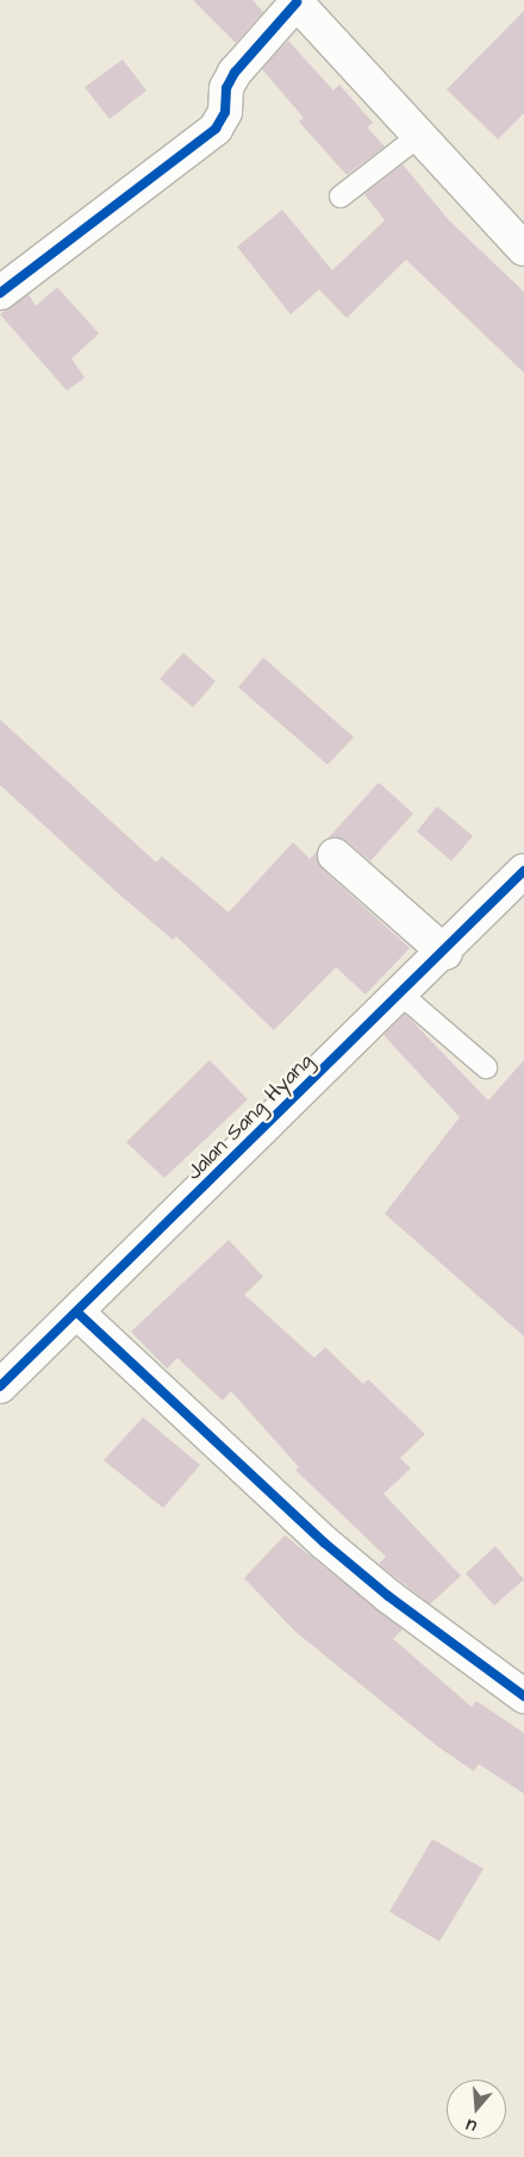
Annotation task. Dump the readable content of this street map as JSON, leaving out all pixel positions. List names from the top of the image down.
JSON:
{
  "streets": {
    "street": ["Jalan Sang Hyang"]
  },
  "north": "bottom"
}
